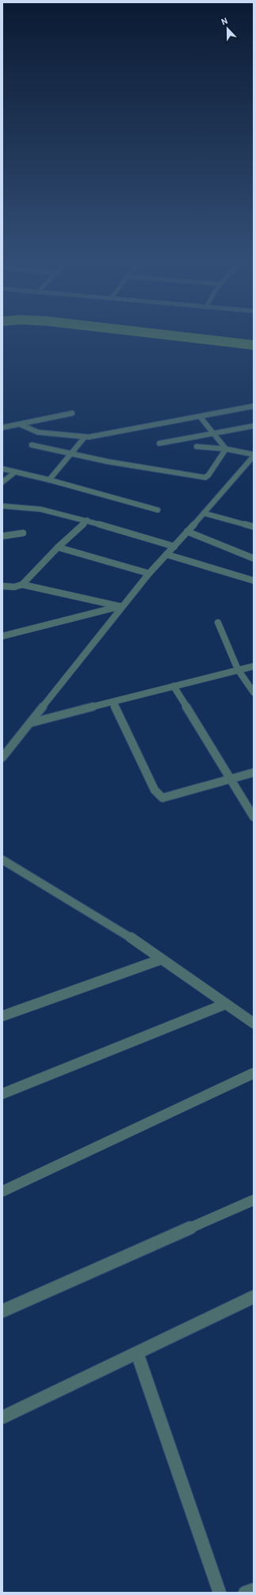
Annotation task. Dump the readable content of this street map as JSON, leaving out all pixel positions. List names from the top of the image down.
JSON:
{
  "north": "top"
}
